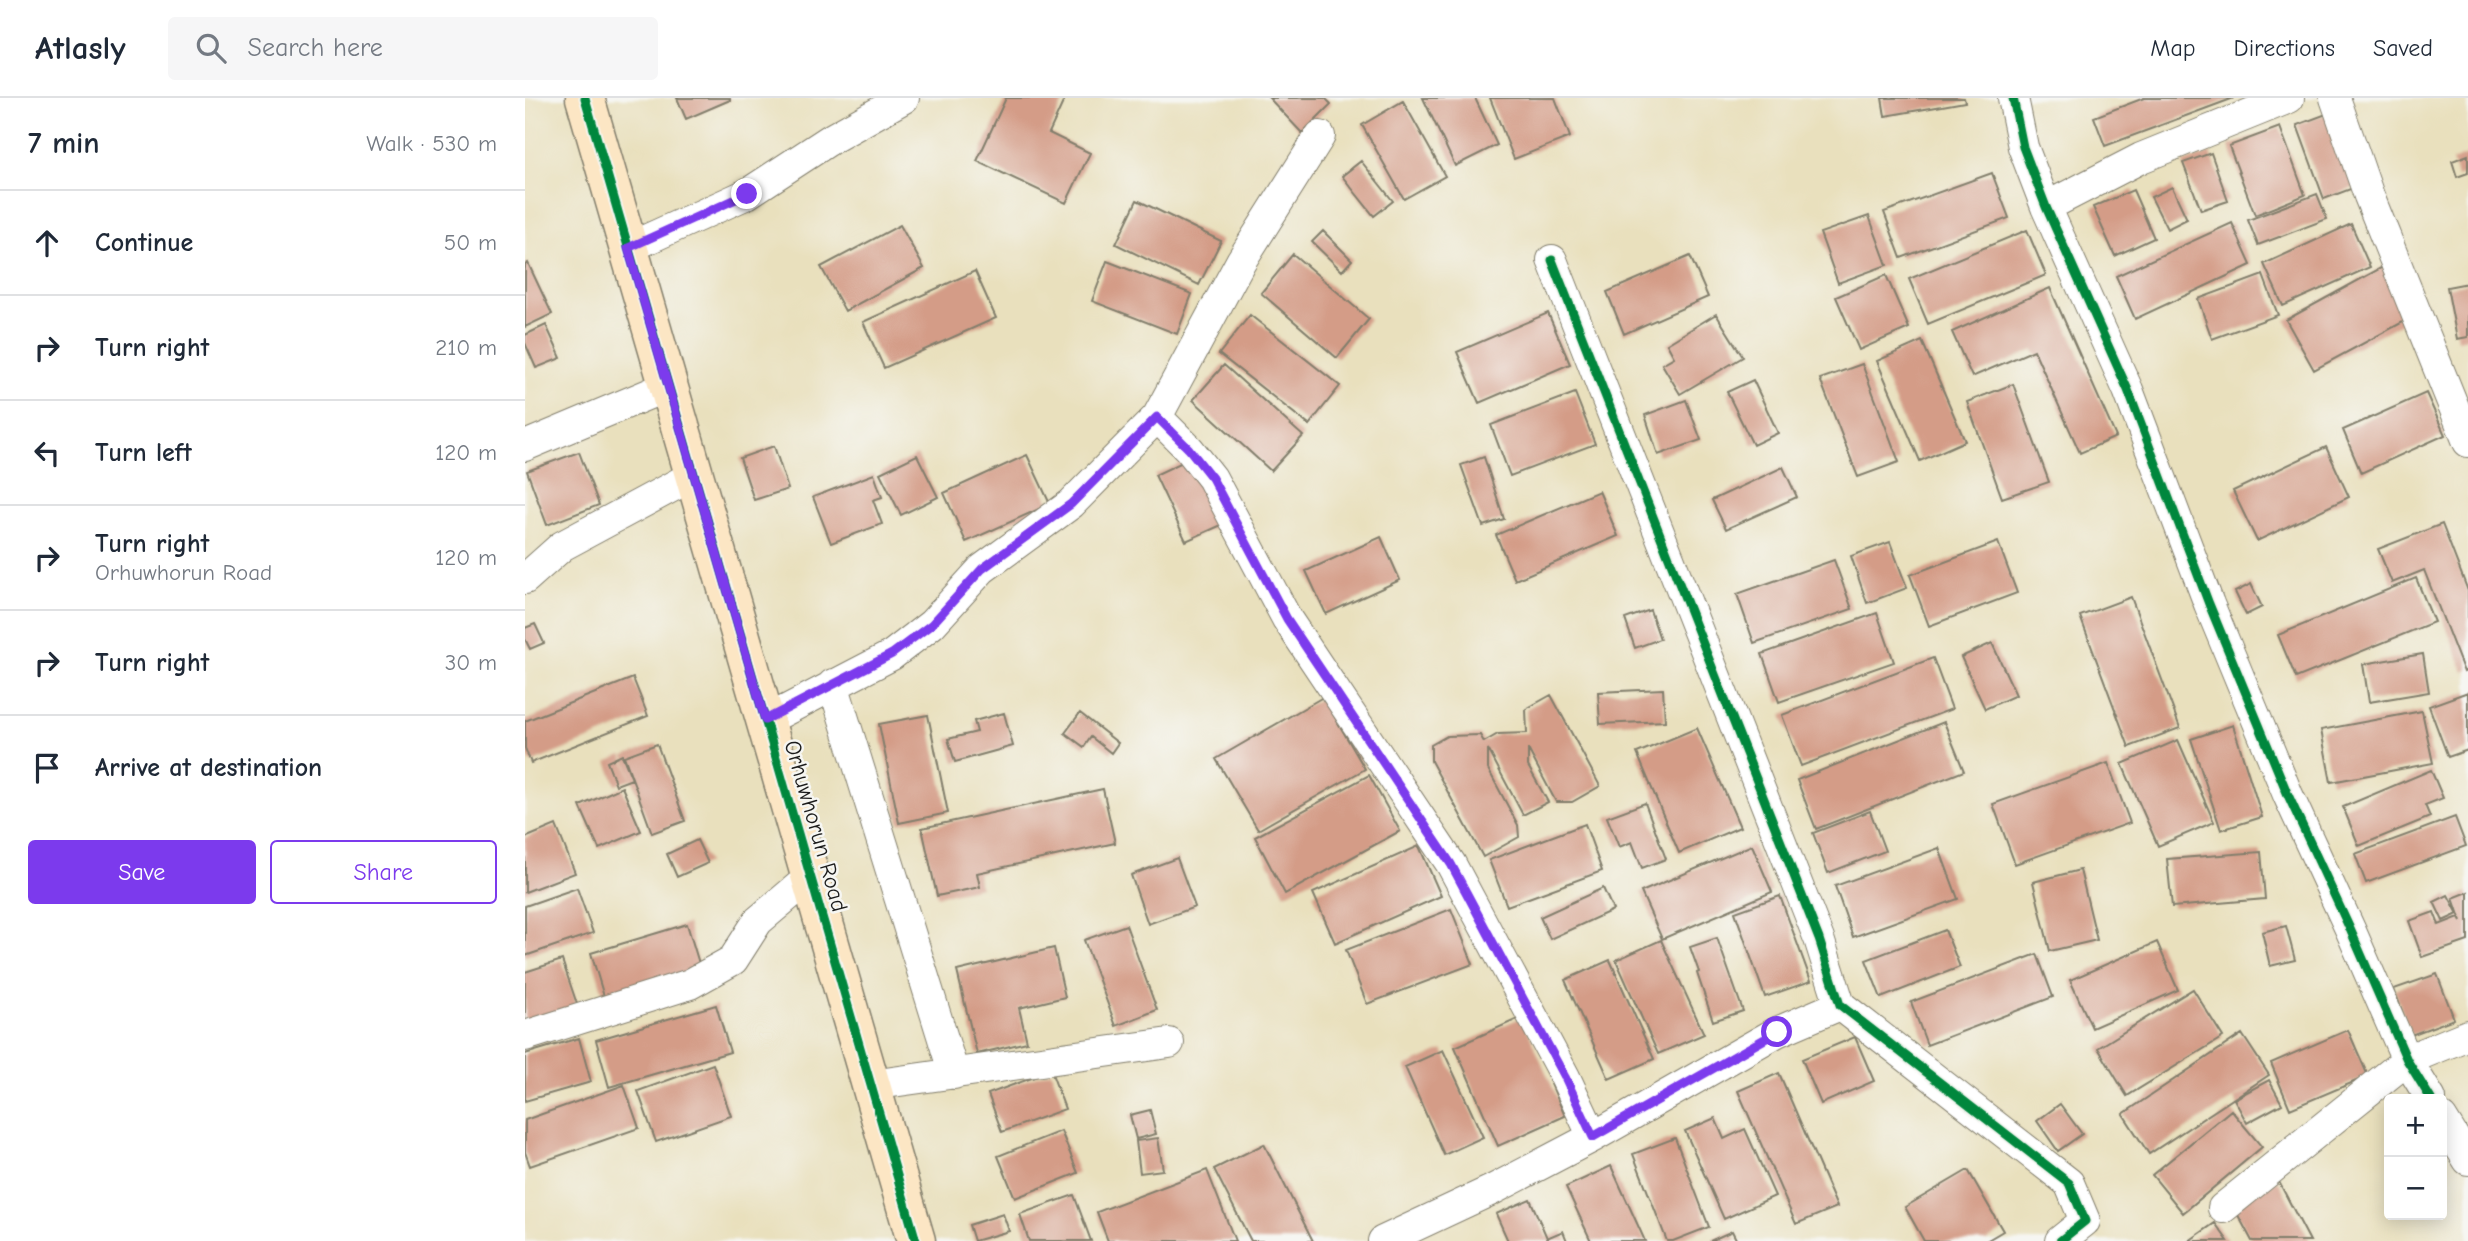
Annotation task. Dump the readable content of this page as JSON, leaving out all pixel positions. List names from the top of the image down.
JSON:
{
  "streets": {
    "street": ["Orhuwhorun Road"]
  },
  "page": {
    "header": "Atlasly",
    "search": "Search here",
    "nav": ["Map", "Directions", "Saved"],
    "heading": ["7 min", "Walk · 530 m"],
    "list": [
      ["Continue", "50 m"],
      ["Turn right", "210 m"],
      ["Turn left", "120 m"],
      ["Turn right", "Orhuwhorun Road", "120 m"],
      ["Turn right", "30 m"],
      "Arrive at destination"
    ],
    "buttons": ["Save", "Share"],
    "map_buttons": ["+", "−"]
  }
}
